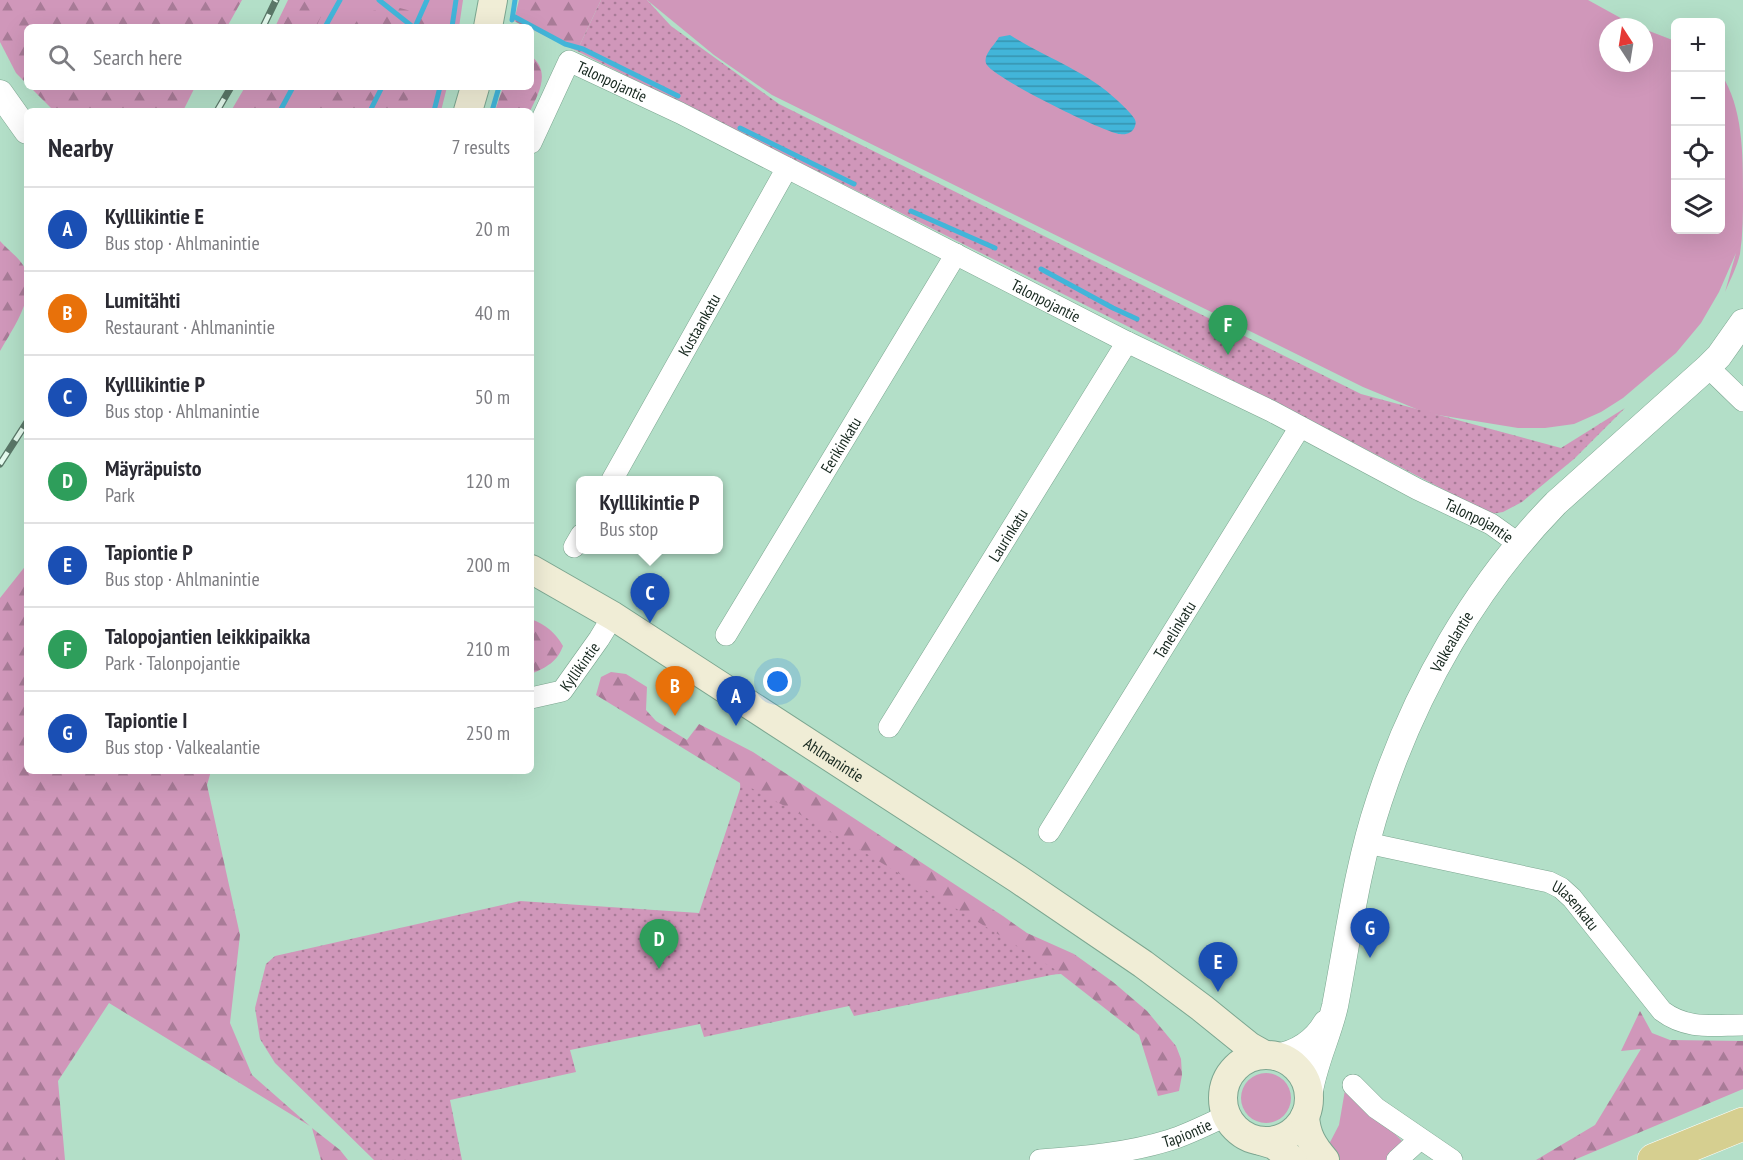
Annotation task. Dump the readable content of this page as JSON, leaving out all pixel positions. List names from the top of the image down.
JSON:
{
  "streets": {
    "main road": ["Ahlmanintie"],
    "street": [
      "Talonpojantie",
      "Kustaankatu",
      "Eerikinkatu",
      "Laurinkatu",
      "Tanelinkatu",
      "Valkealantie",
      "Kyllikintie",
      "Ulasenkatu",
      "Tapiontie"
    ]
  },
  "crossings": [
    ["Talonpojantie", "Kustaankatu"],
    ["Talonpojantie", "Eerikinkatu"],
    ["Talonpojantie", "Laurinkatu"],
    ["Talonpojantie", "Tanelinkatu"],
    ["Talonpojantie", "Valkealantie"],
    ["Valkealantie", "Ahlmanintie"],
    ["Valkealantie", "Ulasenkatu"],
    ["Valkealantie", "Tapiontie"],
    ["Kyllikintie", "Ahlmanintie"],
    ["Ahlmanintie", "Tapiontie"]
  ],
  "north": "top",
  "page": {
    "map_buttons": ["+", "−"],
    "search": "Search here",
    "heading": ["Nearby", "7 results"],
    "list": [
      {
        "mark": "A",
        "name": "Kylllikintie E",
        "note": "Bus stop · Ahlmanintie",
        "value": "20 m"
      },
      {
        "mark": "B",
        "name": "Lumitähti",
        "note": "Restaurant · Ahlmanintie",
        "value": "40 m"
      },
      {
        "mark": "C",
        "name": "Kylllikintie P",
        "note": "Bus stop · Ahlmanintie",
        "value": "50 m"
      },
      {
        "mark": "D",
        "name": "Mäyräpuisto",
        "note": "Park",
        "value": "120 m"
      },
      {
        "mark": "E",
        "name": "Tapiontie P",
        "note": "Bus stop · Ahlmanintie",
        "value": "200 m"
      },
      {
        "mark": "F",
        "name": "Talopojantien leikkipaikka",
        "note": "Park · Talonpojantie",
        "value": "210 m"
      },
      {
        "mark": "G",
        "name": "Tapiontie I",
        "note": "Bus stop · Valkealantie",
        "value": "250 m"
      }
    ],
    "pins": [
      "F",
      "C",
      "B",
      "A",
      "G",
      "D",
      "E"
    ],
    "popup": ["Kylllikintie P", "Bus stop"]
  }
}
